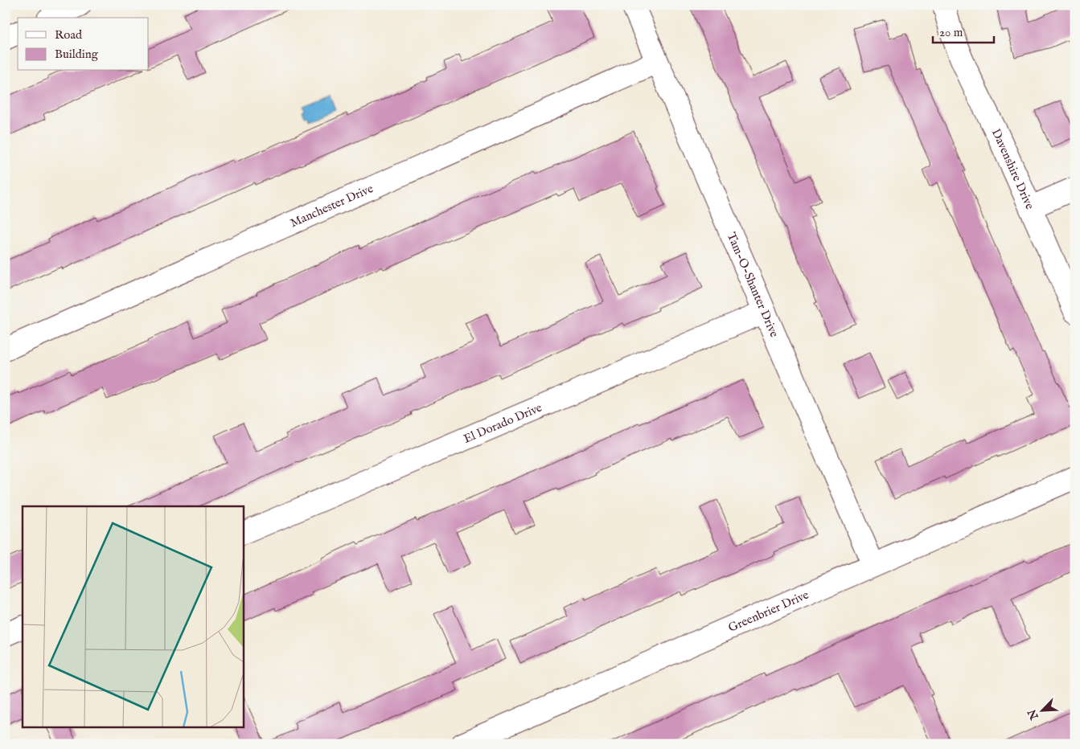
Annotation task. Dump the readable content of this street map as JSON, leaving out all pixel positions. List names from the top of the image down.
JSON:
{
  "streets": {
    "street": [
      "Davenshire Drive",
      "Manchester Drive",
      "Tam-O-Shanter Drive",
      "El Dorado Drive",
      "Greenbrier Drive"
    ]
  },
  "crossings": [
    ["Manchester Drive", "Tam-O-Shanter Drive"],
    ["Tam-O-Shanter Drive", "El Dorado Drive"],
    ["Tam-O-Shanter Drive", "Greenbrier Drive"]
  ],
  "legend": ["Road", "Building"],
  "scale_bar": "20 m",
  "north": "bottom left"
}
